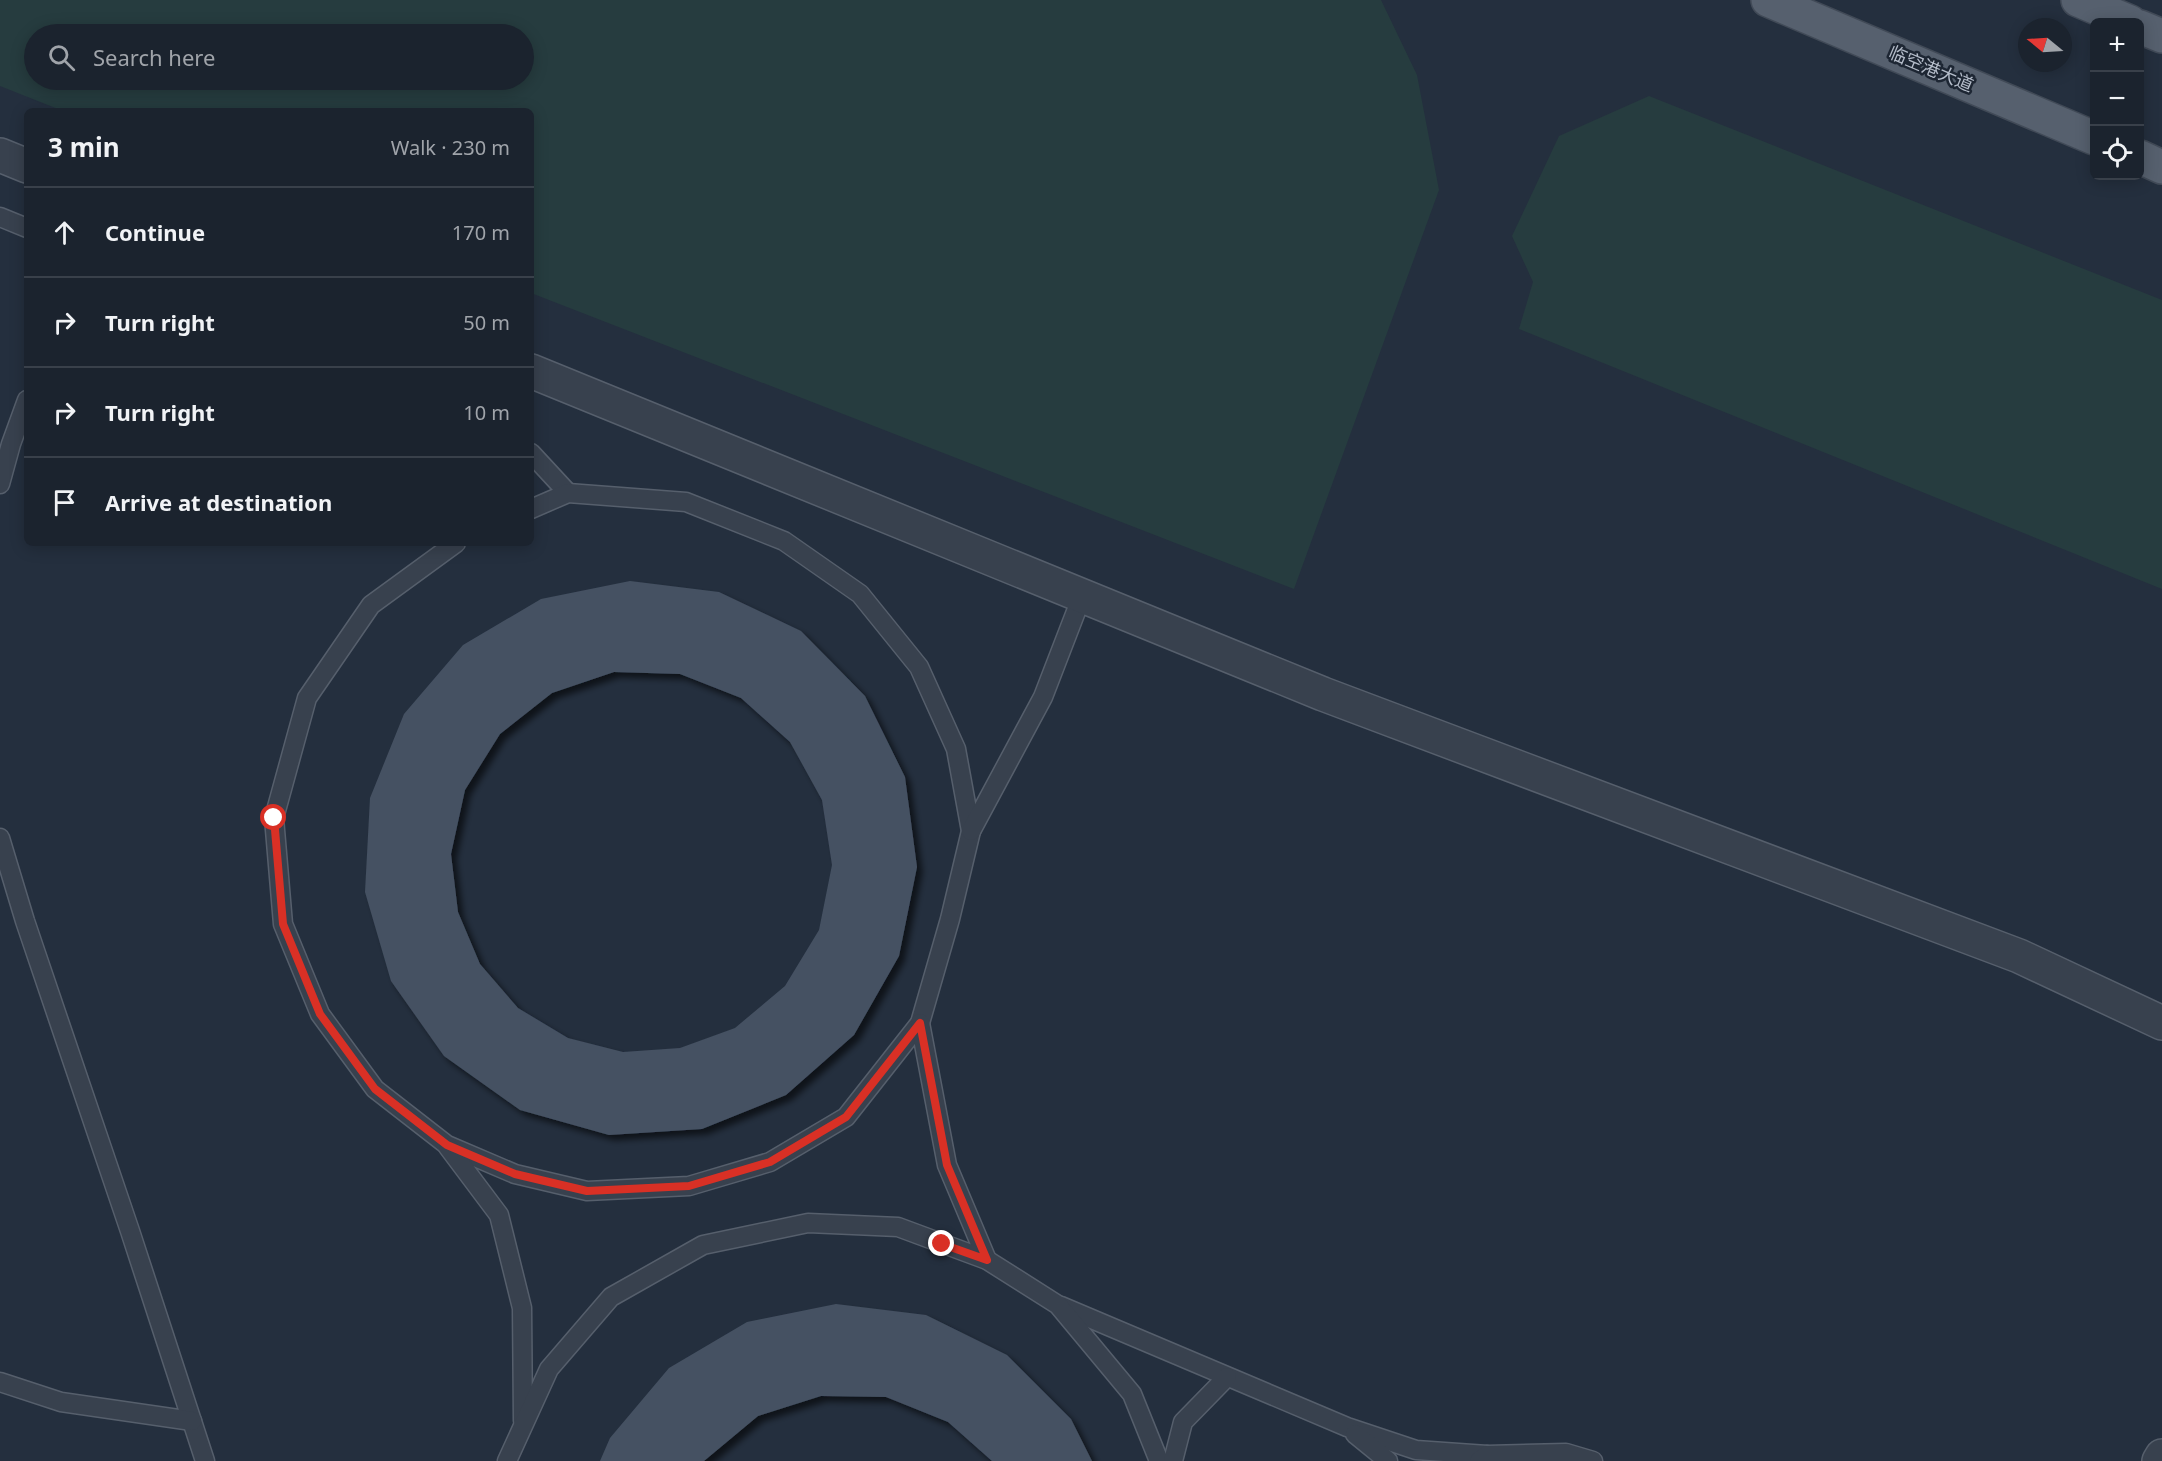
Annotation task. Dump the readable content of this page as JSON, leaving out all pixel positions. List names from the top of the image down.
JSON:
{
  "streets": {
    "main road": ["临空港大道"]
  },
  "north": "left",
  "page": {
    "map_buttons": ["+", "−"],
    "search": "Search here",
    "heading": ["3 min", "Walk · 230 m"],
    "list": [
      ["Continue", "170 m"],
      ["Turn right", "50 m"],
      ["Turn right", "10 m"],
      "Arrive at destination"
    ]
  }
}
